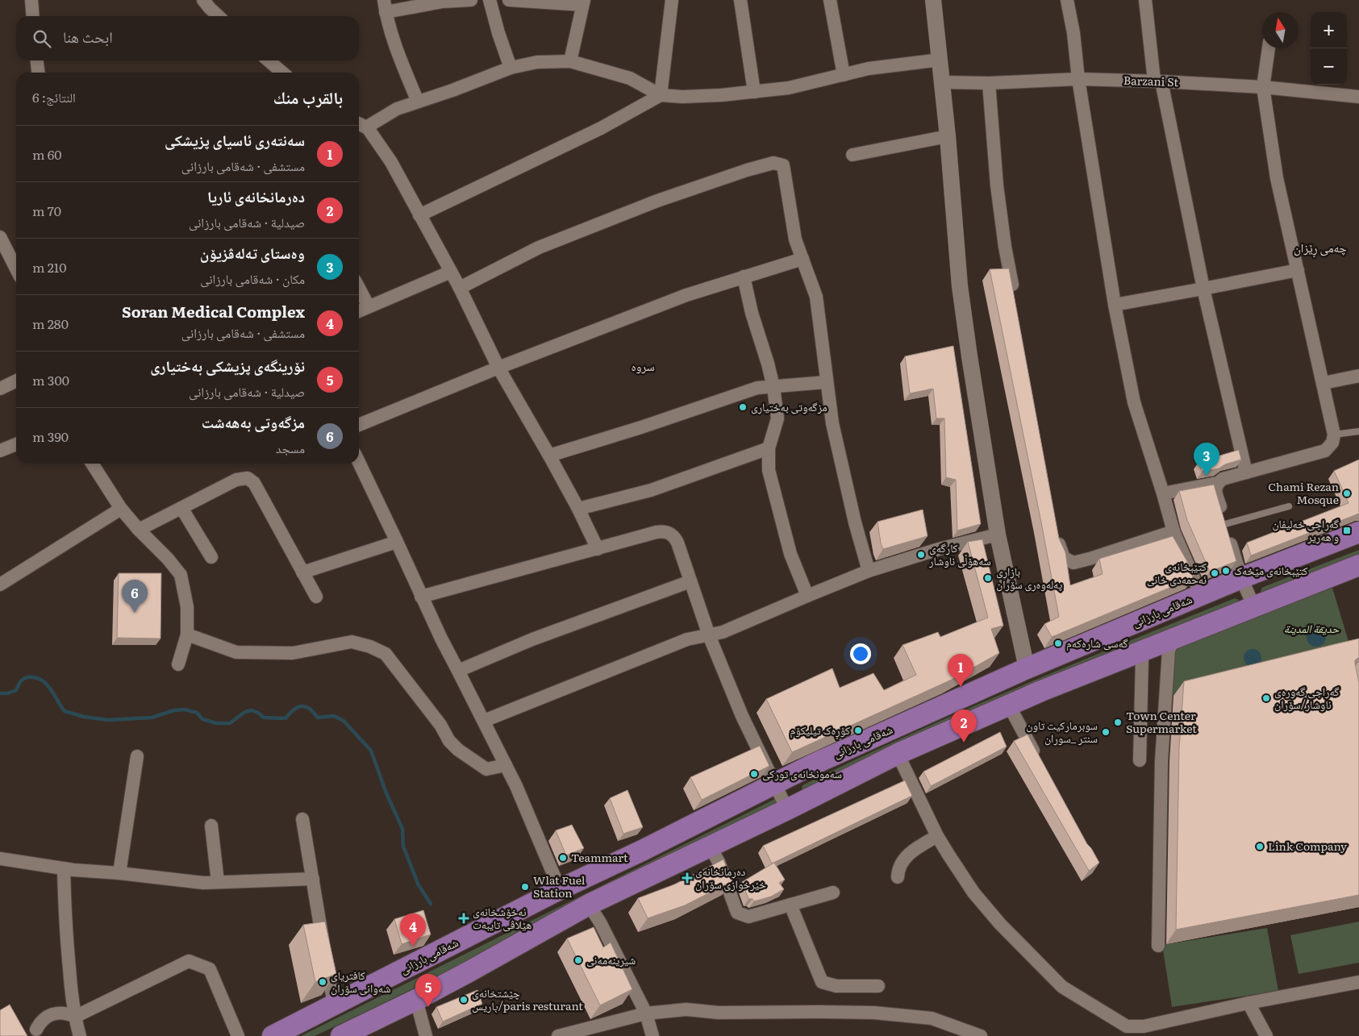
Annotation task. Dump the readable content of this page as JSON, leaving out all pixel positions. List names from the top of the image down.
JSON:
{
  "streets": {
    "highway": ["شەقامی بارزانی"],
    "street": ["Barzani St"]
  },
  "districts": ["چەمی ڕێزان", "سروە"],
  "parks": ["حديقة المدينة"],
  "places": {
    "other": [
      "مزگەوتی بەختیاری",
      "Chami Rezan Mosque",
      "کارگەی سەهۆڵی ناوشار",
      "کتێبخانەی مێخەک",
      "کتێبخانەی ئەحمەدی خانی",
      "بازاڕی پەلەوەری سۆران",
      "گەسی شارەکەم",
      "گەراجی گەورەی ناوشار/سۆران",
      "Town Center Supermarket",
      "کۆڕەک تیلیکۆم",
      "سوبرماركيت تاون سنتر _سوران",
      "سەمونخانەی تورکی",
      "Link Company",
      "Teammart",
      "Wlat Fuel Station",
      "شیرینەمەنی",
      "کافتریای شەوانی سۆران",
      "چێشتخانەی پاریس/paris resturant"
    ],
    "transit": ["گەراجی خەلیفان و هەریر"],
    "health": ["دەرمانخانەی خێرخوازی سۆران", "نەخۆشخانەی هێلاڤی تایبەت"]
  },
  "north": "top",
  "page": {
    "map_buttons": ["+", "−"],
    "search": "ابحث هنا",
    "heading": ["بالقرب منك", "النتائج: 6"],
    "list": [
      {
        "mark": "1",
        "name": "سەنتەری ئاسیای پزیشکی",
        "note": "مستشفى · شەقامی بارزانی",
        "value": "60 m"
      },
      {
        "mark": "2",
        "name": "دەرمانخانەی ئاریا",
        "note": "صيدلية · شەقامی بارزانی",
        "value": "70 m"
      },
      {
        "mark": "3",
        "name": "وەستای تەلەڤزیۆن",
        "note": "مكان · شەقامی بارزانی",
        "value": "210 m"
      },
      {
        "mark": "4",
        "name": "Soran Medical Complex",
        "note": "مستشفى · شەقامی بارزانی",
        "value": "280 m"
      },
      {
        "mark": "5",
        "name": "نۆرینگەی پزیشکی بەختیاری",
        "note": "صيدلية · شەقامی بارزانی",
        "value": "300 m"
      },
      {
        "mark": "6",
        "name": "مزگەوتی بەهەشت",
        "note": "مسجد",
        "value": "390 m"
      }
    ],
    "pins": [
      "3",
      "6",
      "1",
      "2",
      "4",
      "5"
    ]
  }
}
